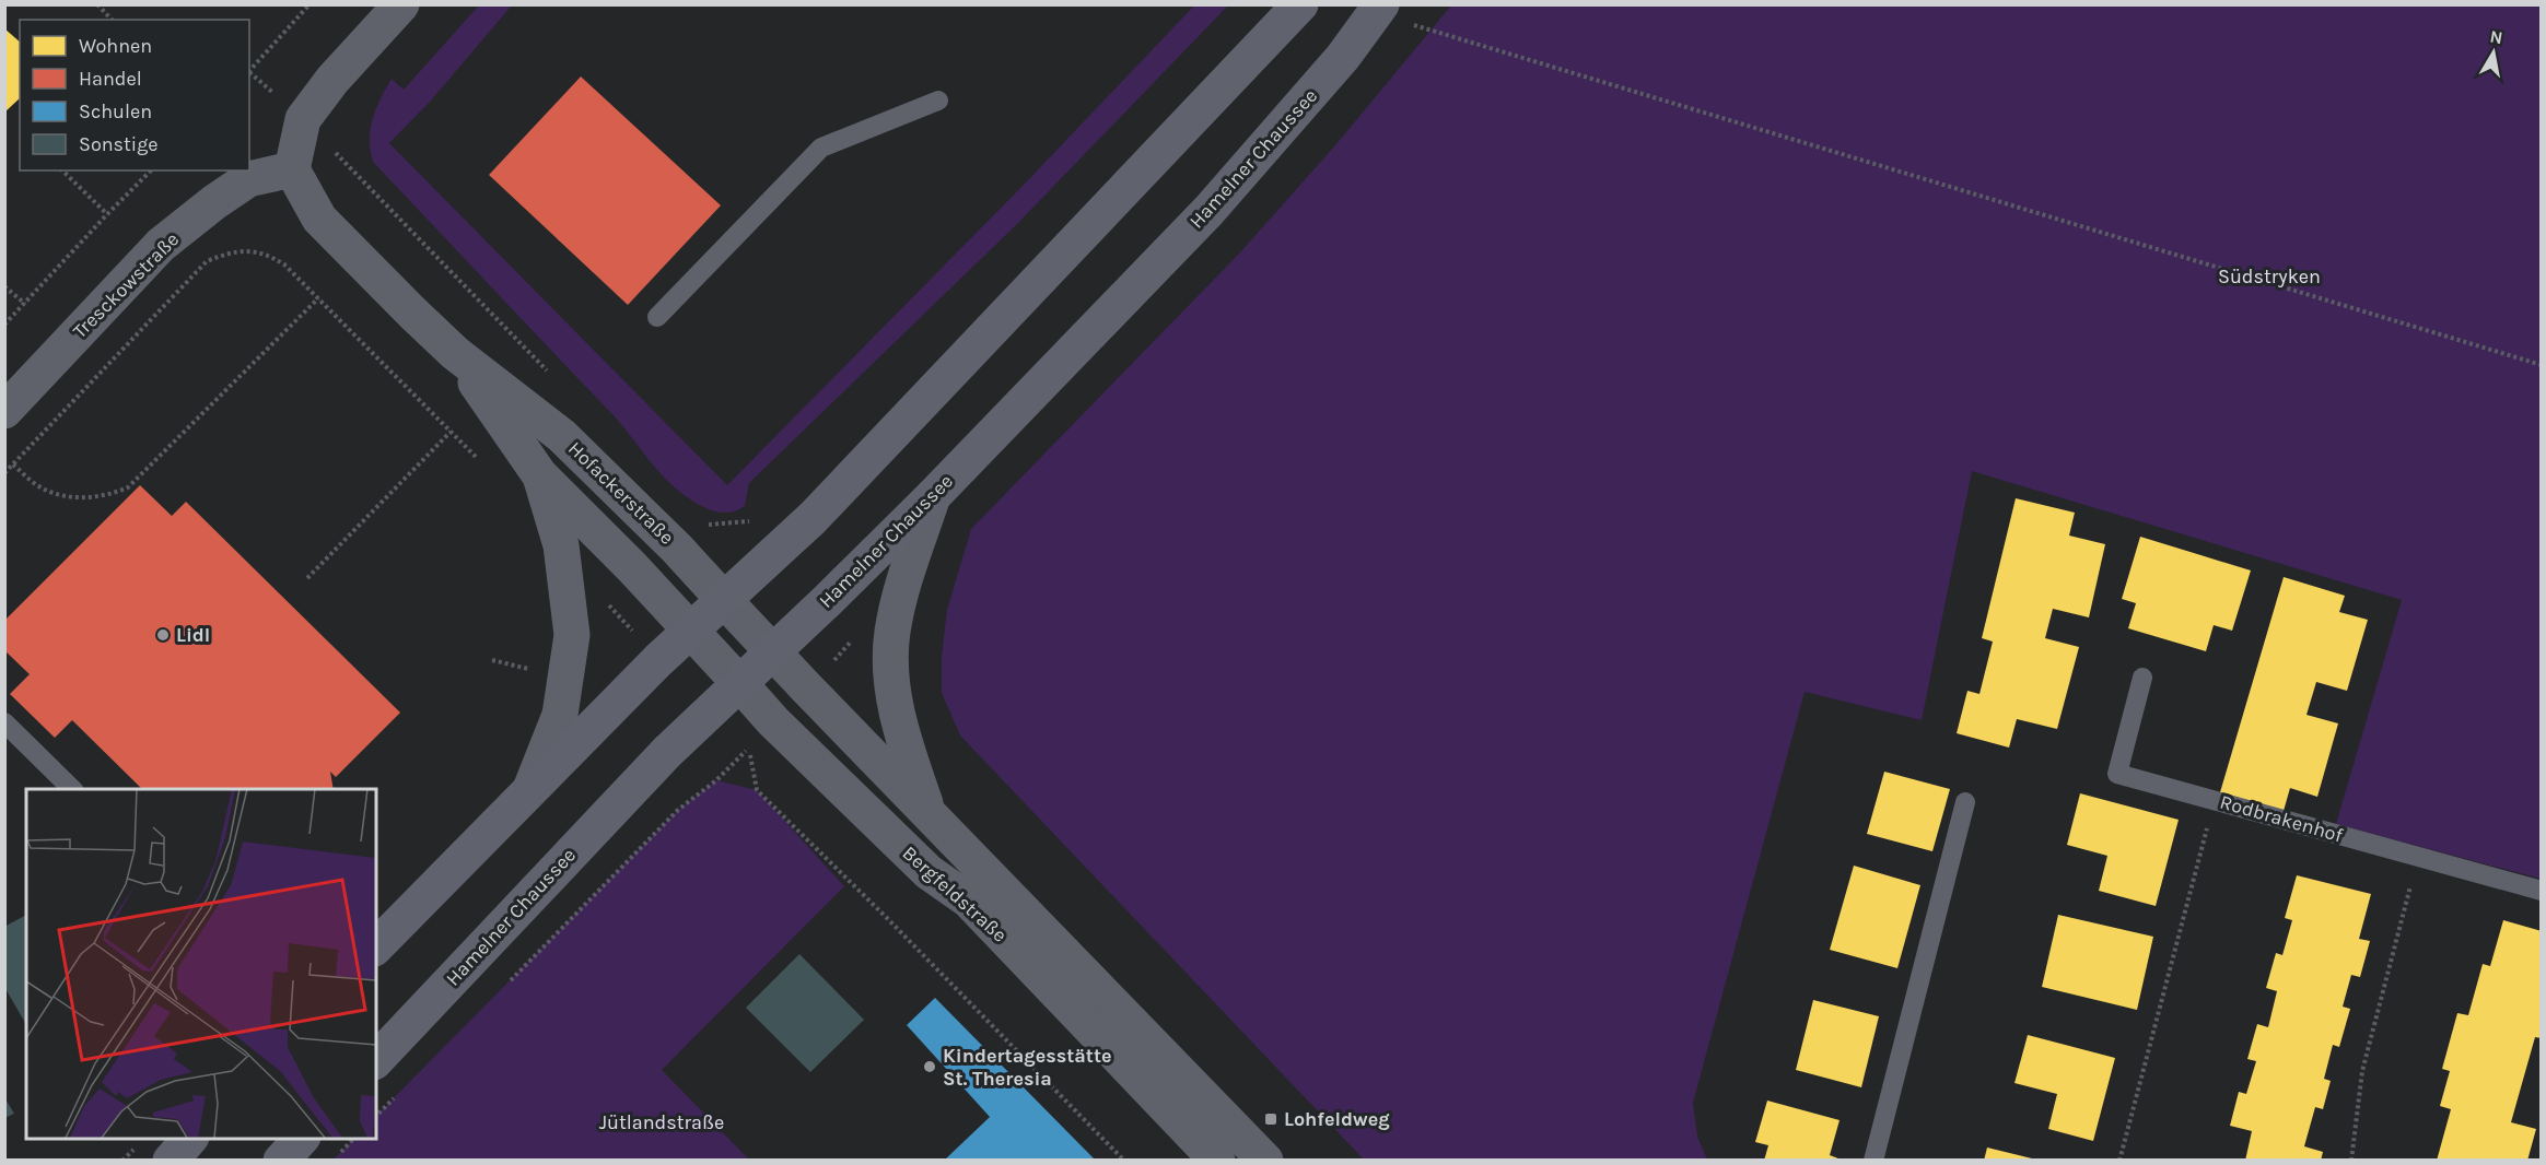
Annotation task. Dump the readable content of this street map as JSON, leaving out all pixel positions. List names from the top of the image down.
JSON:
{
  "streets": {
    "main road": ["Hamelner Chaussee"],
    "street": ["Tresckowstraße", "Hofackerstraße", "Bergfeldstraße"],
    "lane": ["Rodbrakenhof"]
  },
  "crossings": [
    ["Hamelner Chaussee", "Hofackerstraße"],
    ["Hamelner Chaussee", "Bergfeldstraße"],
    ["Tresckowstraße", "Hofackerstraße"],
    ["Hofackerstraße", "Bergfeldstraße"]
  ],
  "parks": ["Südstryken", "Jütlandstraße"],
  "places": {
    "other": ["Lidl", "Kindertagesstätte St. Theresia"],
    "transit": ["Lohfeldweg"]
  },
  "legend": [
    "Wohnen",
    "Handel",
    "Schulen",
    "Sonstige"
  ],
  "north": "top"
}
